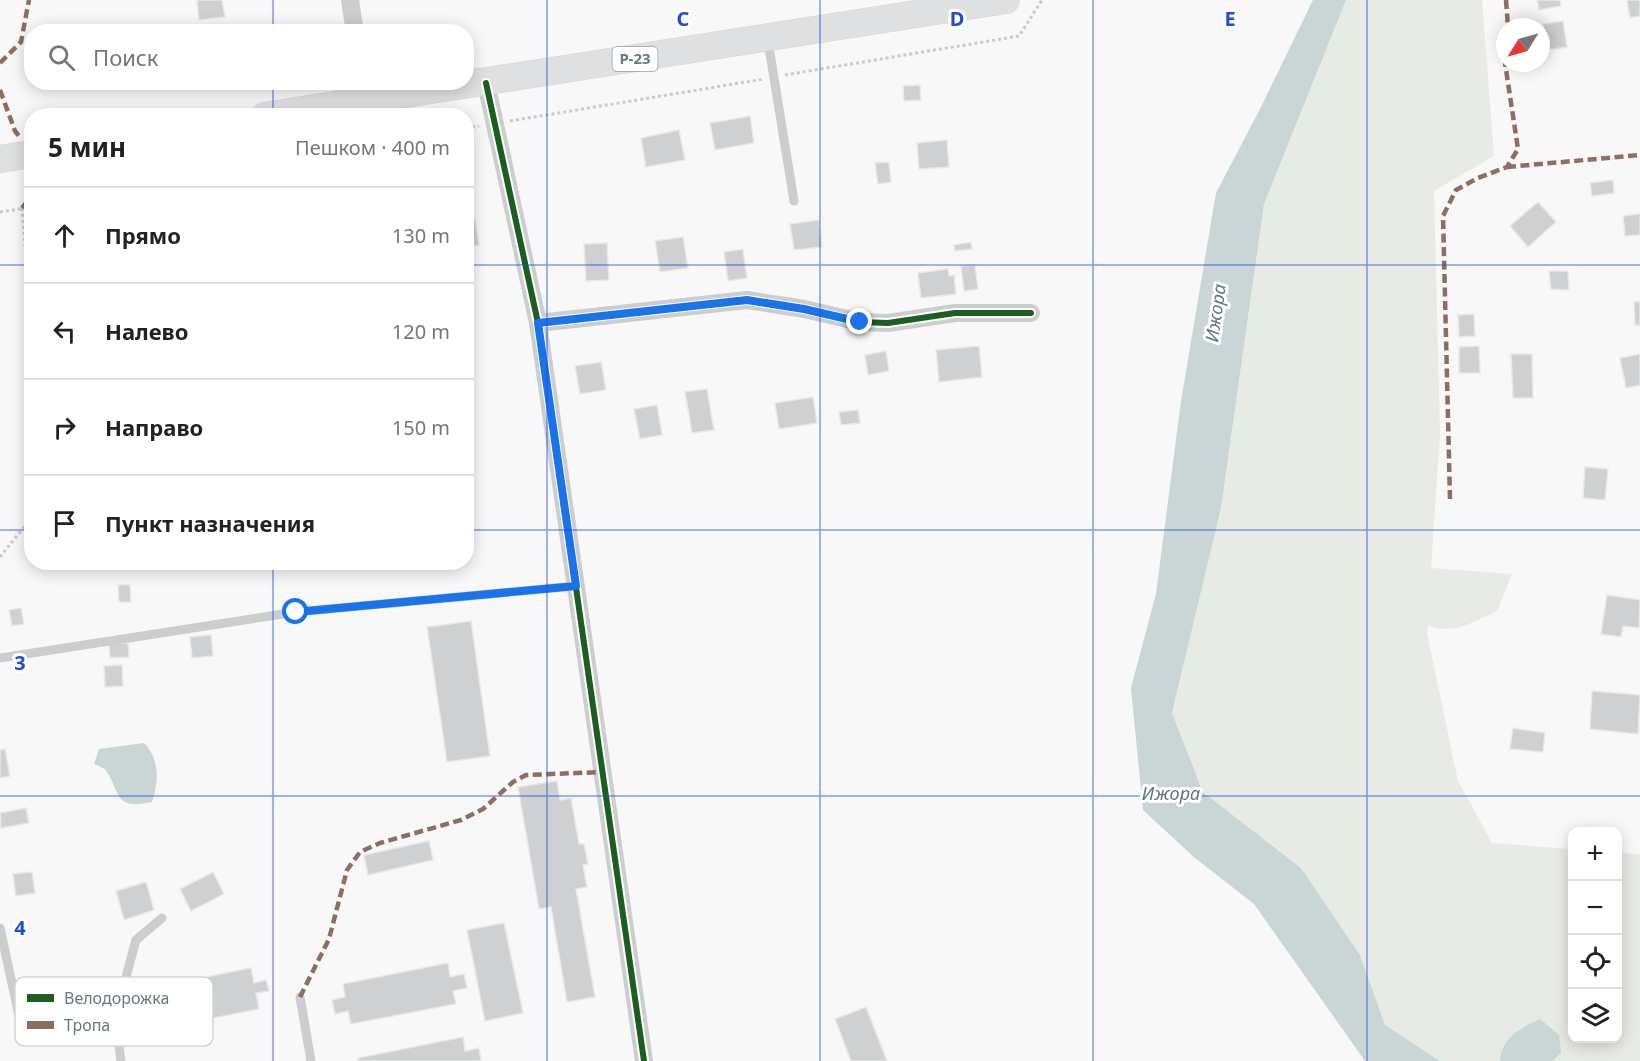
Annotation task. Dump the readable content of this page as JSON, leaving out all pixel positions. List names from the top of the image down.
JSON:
{
  "streets": {
    "main road": ["Р-23"]
  },
  "water": ["Ижора"],
  "legend": ["Велодорожка", "Тропа"],
  "north": "bottom left",
  "page": {
    "search": "Поиск",
    "heading": ["5 мин", "Пешком · 400 m"],
    "list": [
      ["Прямо", "130 m"],
      ["Налево", "120 m"],
      ["Направо", "150 m"],
      "Пункт назначения"
    ],
    "map_buttons": ["+", "−"]
  },
  "grid": {
    "columns": ["C", "D", "E"],
    "rows": ["3", "4"]
  }
}
